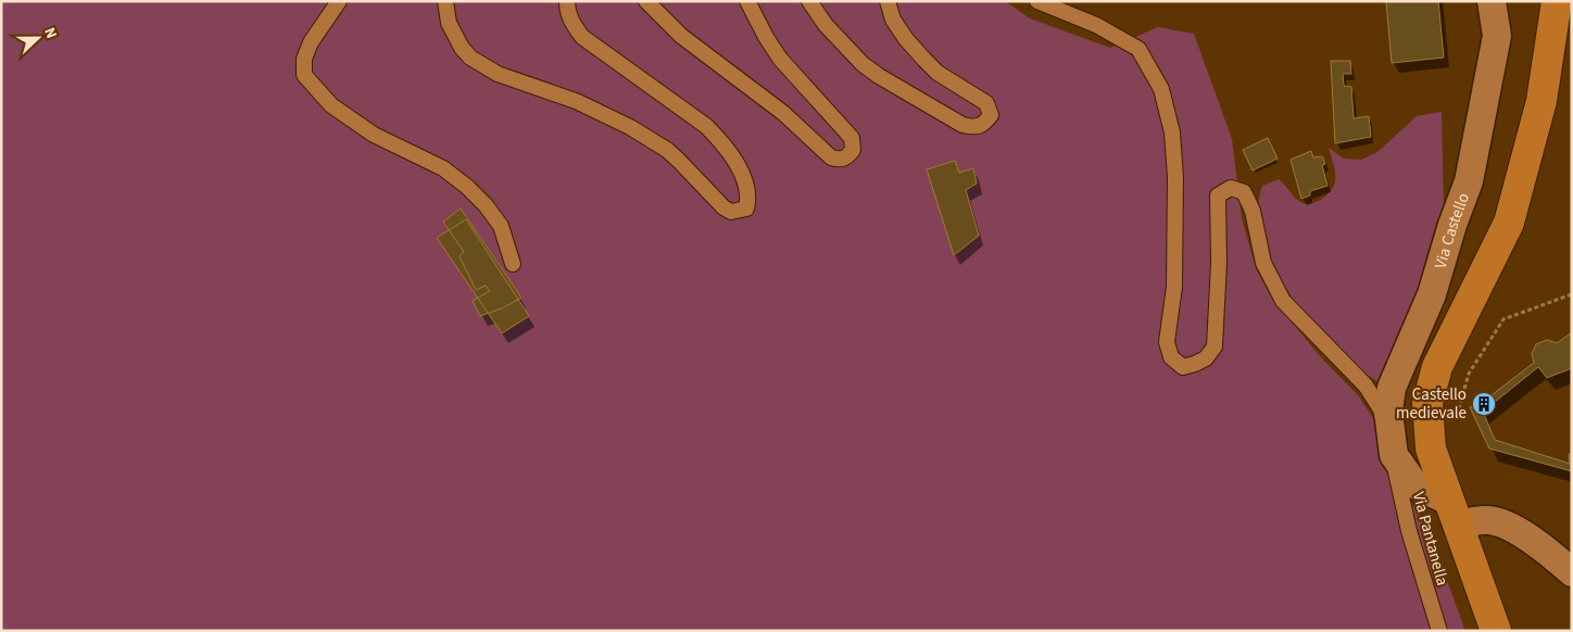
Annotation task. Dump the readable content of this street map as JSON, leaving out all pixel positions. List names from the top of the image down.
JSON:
{
  "streets": {
    "street": ["Via Castello"],
    "lane": ["Via Pantanella"]
  },
  "crossings": [
    ["Via Castello", "Via Pantanella"]
  ],
  "places": {
    "building": ["Castello medievale"]
  },
  "north": "right"
}
